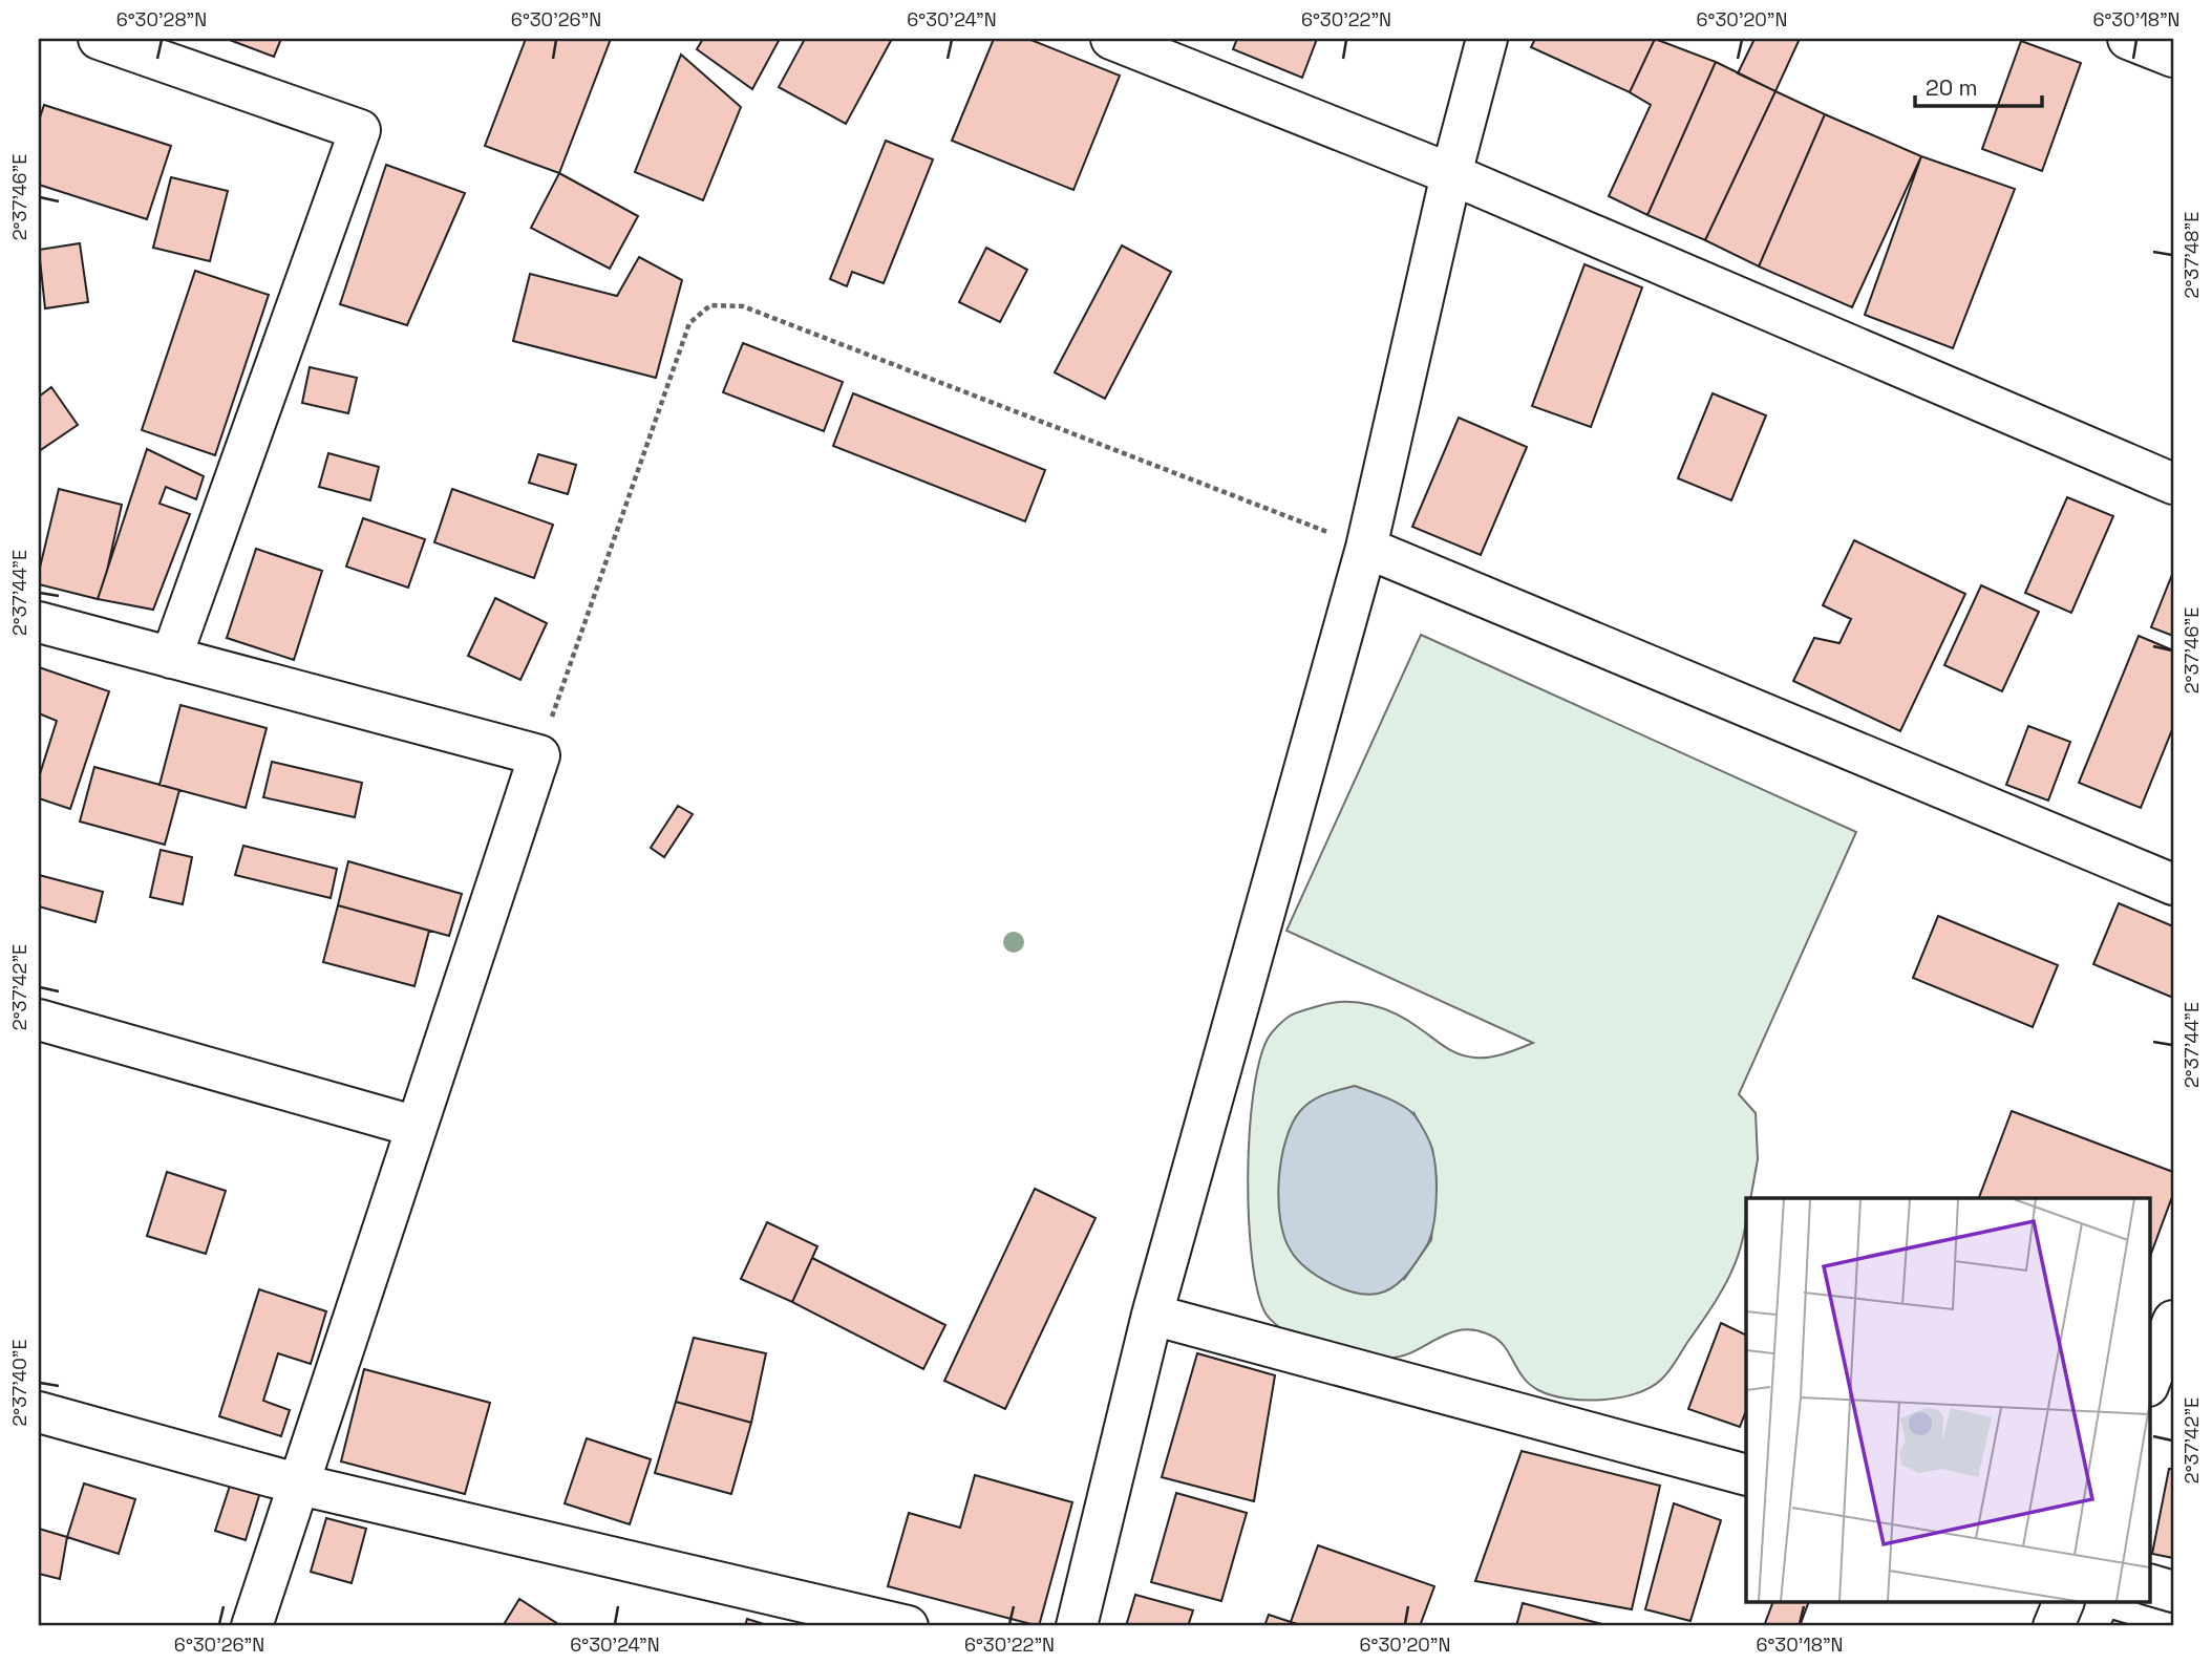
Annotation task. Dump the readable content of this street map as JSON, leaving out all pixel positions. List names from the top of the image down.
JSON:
{
  "scale_bar": "20 m",
  "coordinates": [
    "6°30'28\"N",
    "6°30'26\"N",
    "6°30'24\"N",
    "6°30'22\"N",
    "6°30'20\"N",
    "6°30'18\"N",
    "2°37'46\"E",
    "2°37'48\"E",
    "2°37'44\"E",
    "2°37'42\"E",
    "2°37'40\"E"
  ]
}
